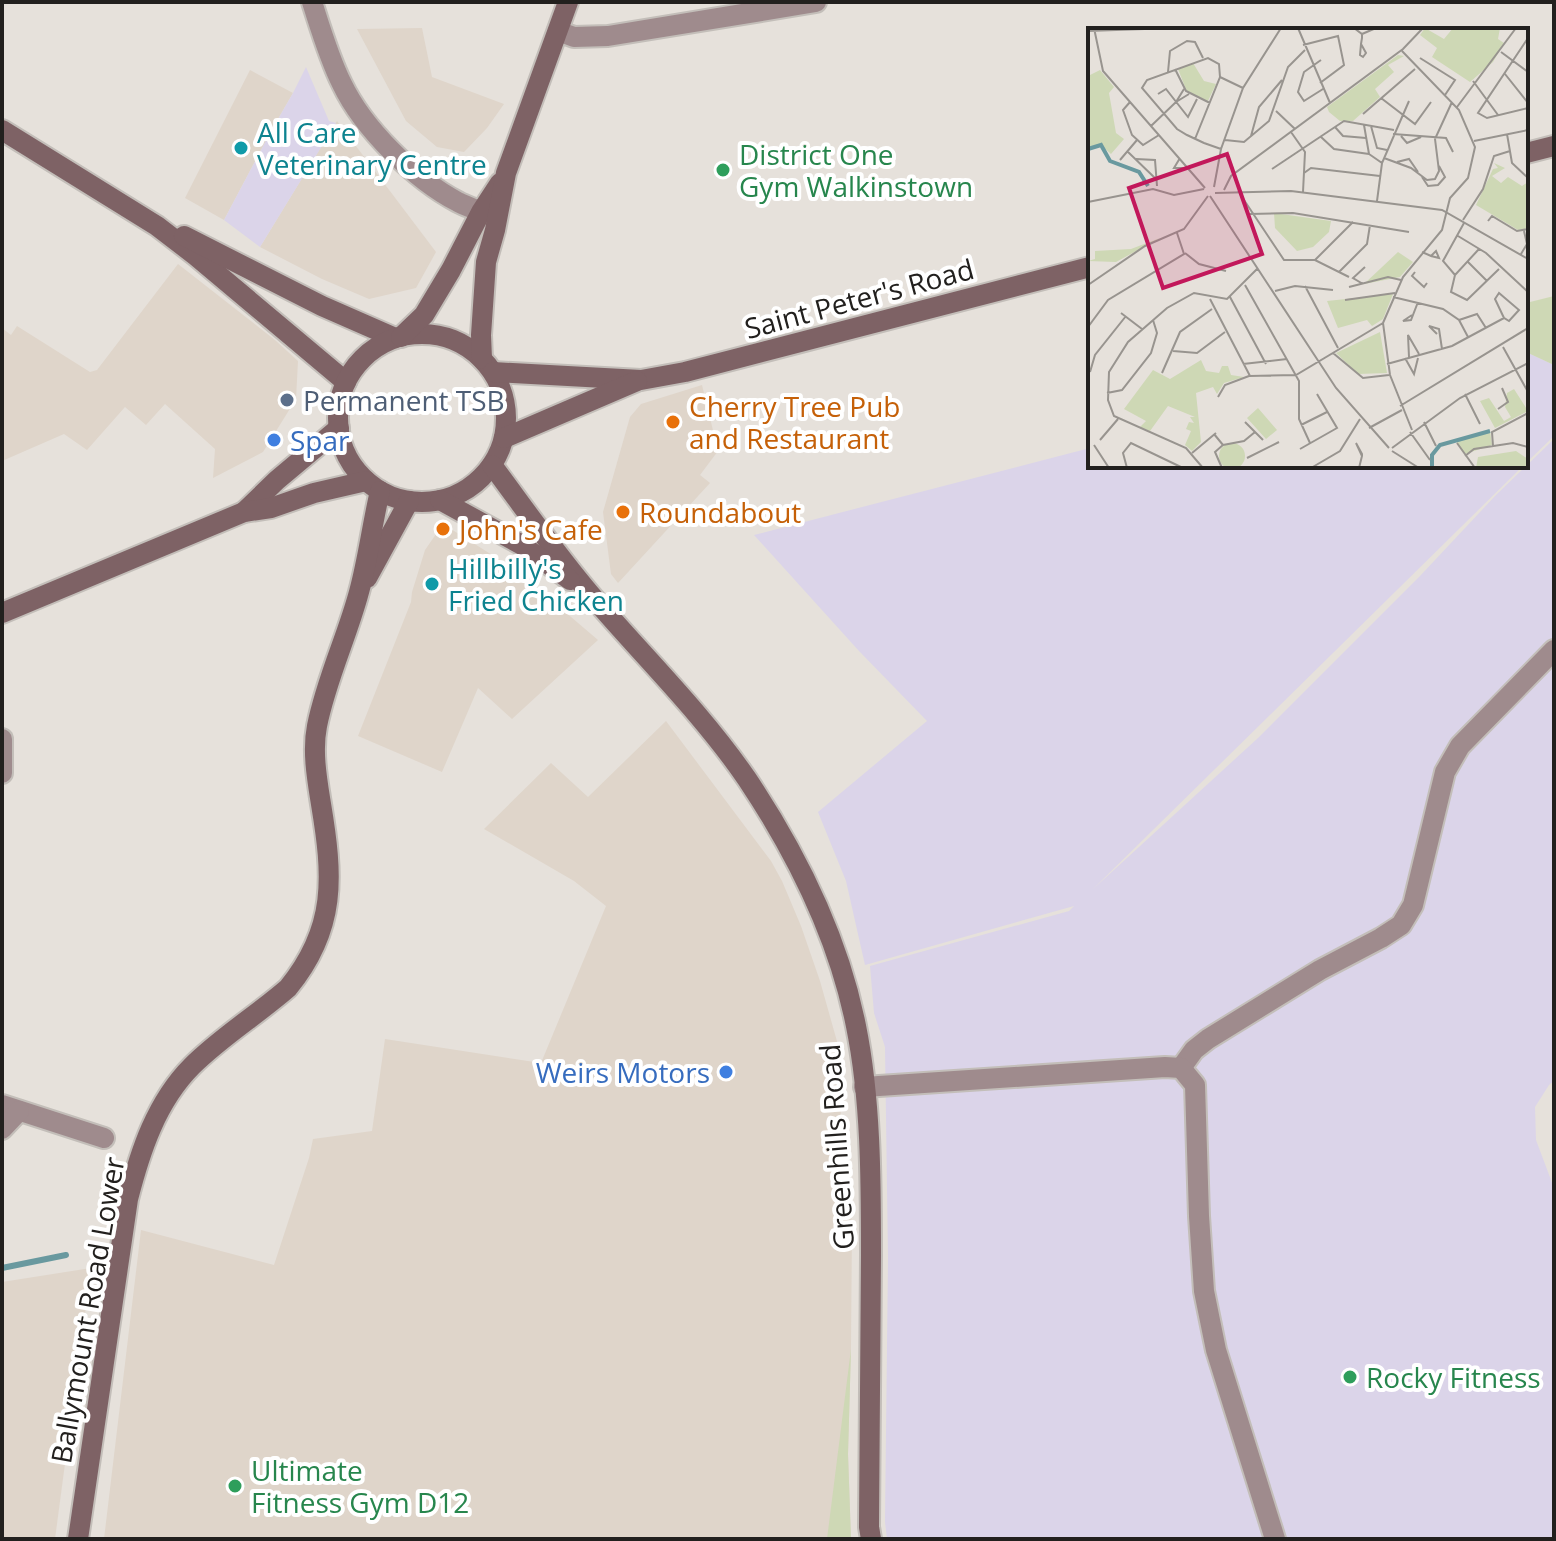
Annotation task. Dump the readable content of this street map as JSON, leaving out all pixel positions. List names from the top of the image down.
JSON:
{
  "streets": {
    "main road": ["Saint Peter's Road", "Greenhills Road", "Ballymount Road Lower"]
  },
  "crossings": [
    ["Saint Peter's Road", "Greenhills Road"],
    ["Saint Peter's Road", "Ballymount Road Lower"],
    ["Greenhills Road", "Ballymount Road Lower"]
  ],
  "places": [
    "All Care Veterinary Centre",
    "District One Gym Walkinstown",
    "Permanent TSB",
    "Cherry Tree Pub and Restaurant",
    "Spar",
    "Roundabout",
    "John's Cafe",
    "Hillbilly's Fried Chicken",
    "Weirs Motors",
    "Rocky Fitness",
    "Ultimate Fitness Gym D12"
  ]
}
